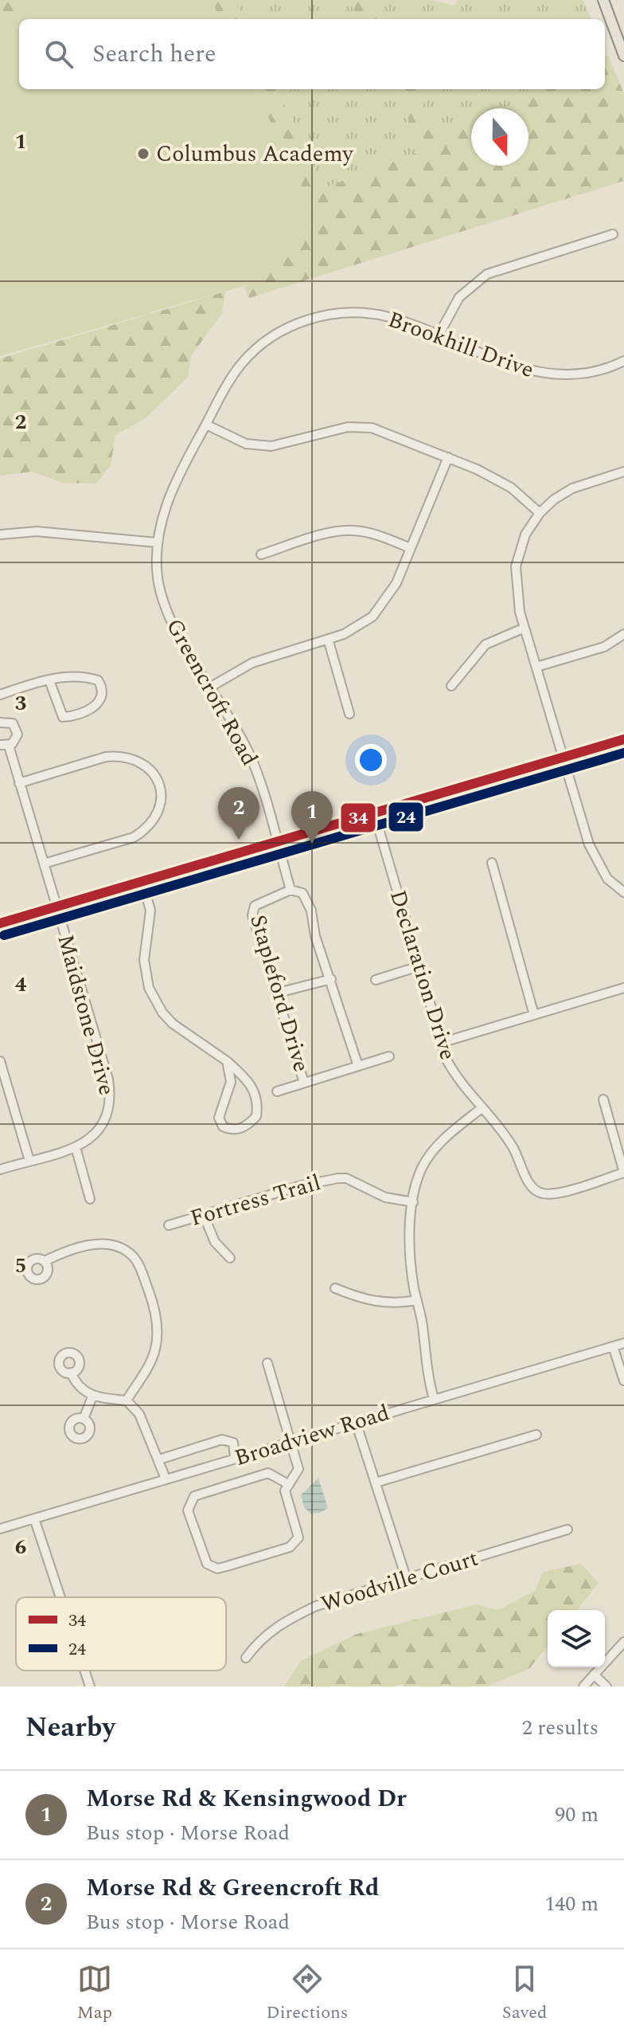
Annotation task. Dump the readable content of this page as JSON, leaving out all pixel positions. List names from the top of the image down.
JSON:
{
  "streets": {
    "street": [
      "Brookhill Drive",
      "Greencroft Road",
      "Declaration Drive",
      "Stapleford Drive",
      "Maidstone Drive",
      "Fortress Trail",
      "Broadview Road",
      "Woodville Court"
    ]
  },
  "crossings": [
    ["Brookhill Drive", "Greencroft Road"],
    ["Greencroft Road", "Stapleford Drive"]
  ],
  "places": ["Columbus Academy"],
  "lines": ["transit line 34", "transit line 24"],
  "legend": ["34", "24"],
  "north": "bottom",
  "page": {
    "search": "Search here",
    "pins": ["2", "1"],
    "heading": ["Nearby", "2 results"],
    "list": [
      {
        "mark": "1",
        "name": "Morse Rd & Kensingwood Dr",
        "note": "Bus stop · Morse Road",
        "value": "90 m"
      },
      {
        "mark": "2",
        "name": "Morse Rd & Greencroft Rd",
        "note": "Bus stop · Morse Road",
        "value": "140 m"
      }
    ],
    "nav": ["Map", "Directions", "Saved"]
  },
  "grid": {
    "rows": [
      "1",
      "2",
      "3",
      "4",
      "5",
      "6"
    ]
  }
}
